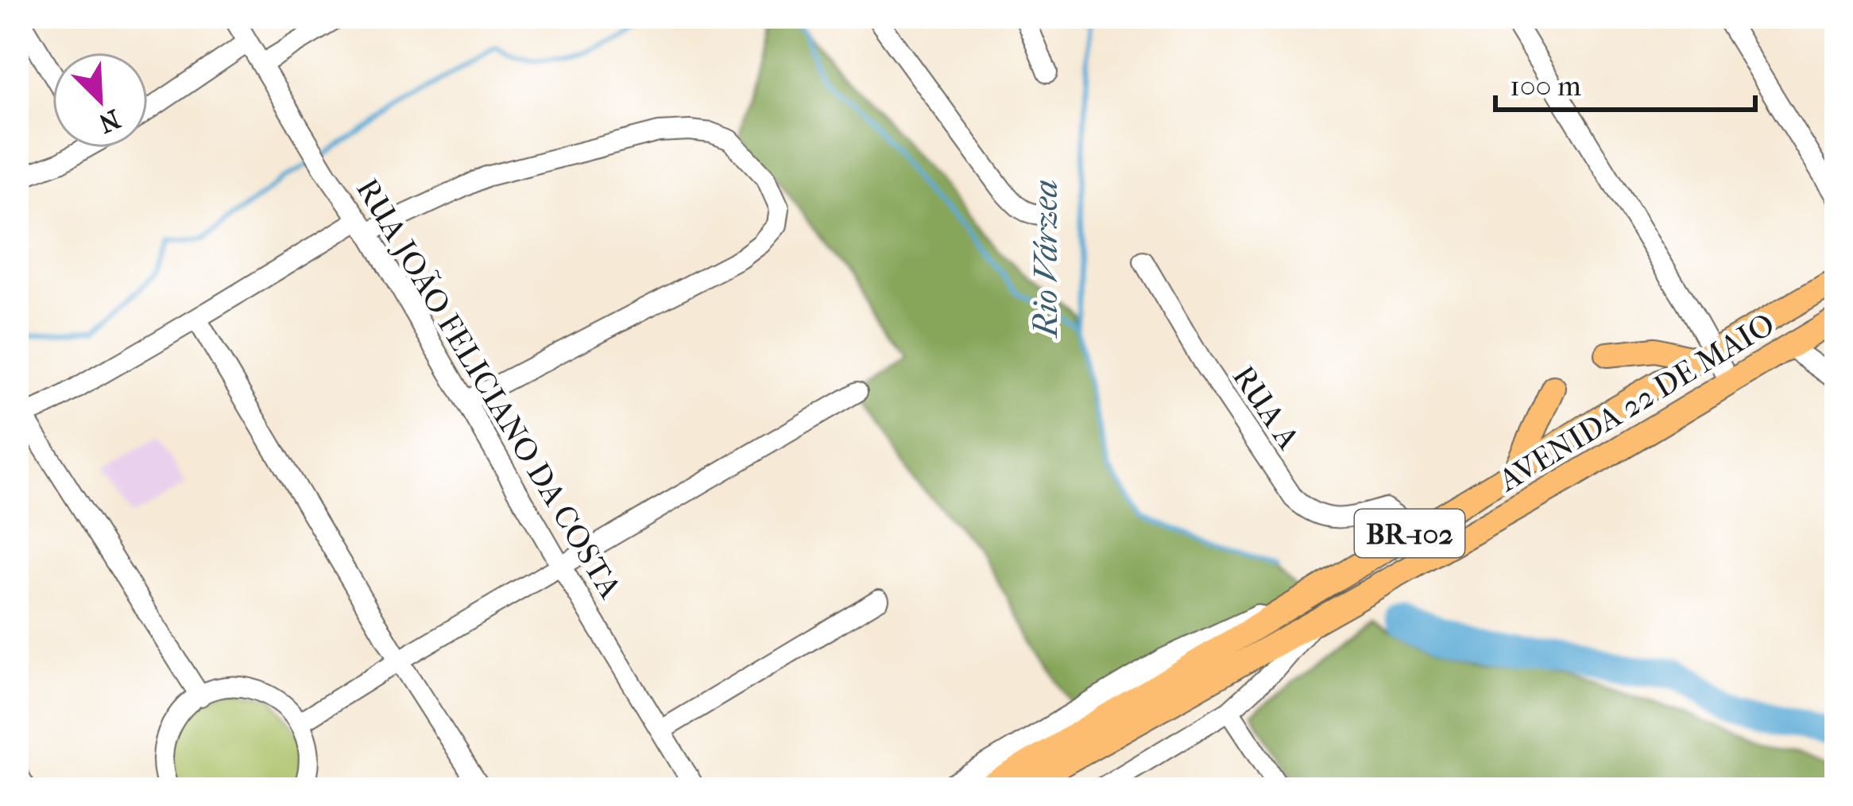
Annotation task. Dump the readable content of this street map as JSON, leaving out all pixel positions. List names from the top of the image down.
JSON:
{
  "streets": {
    "main road": ["AVENIDA 22 DE MAIO", "BR-102"],
    "street": ["RUA JOÃO FELICIANO DA COSTA", "RUA A"]
  },
  "crossings": [
    ["AVENIDA 22 DE MAIO", "RUA A"]
  ],
  "water": ["Rio Várzea"],
  "scale_bar": "100 m",
  "north": "bottom right"
}
